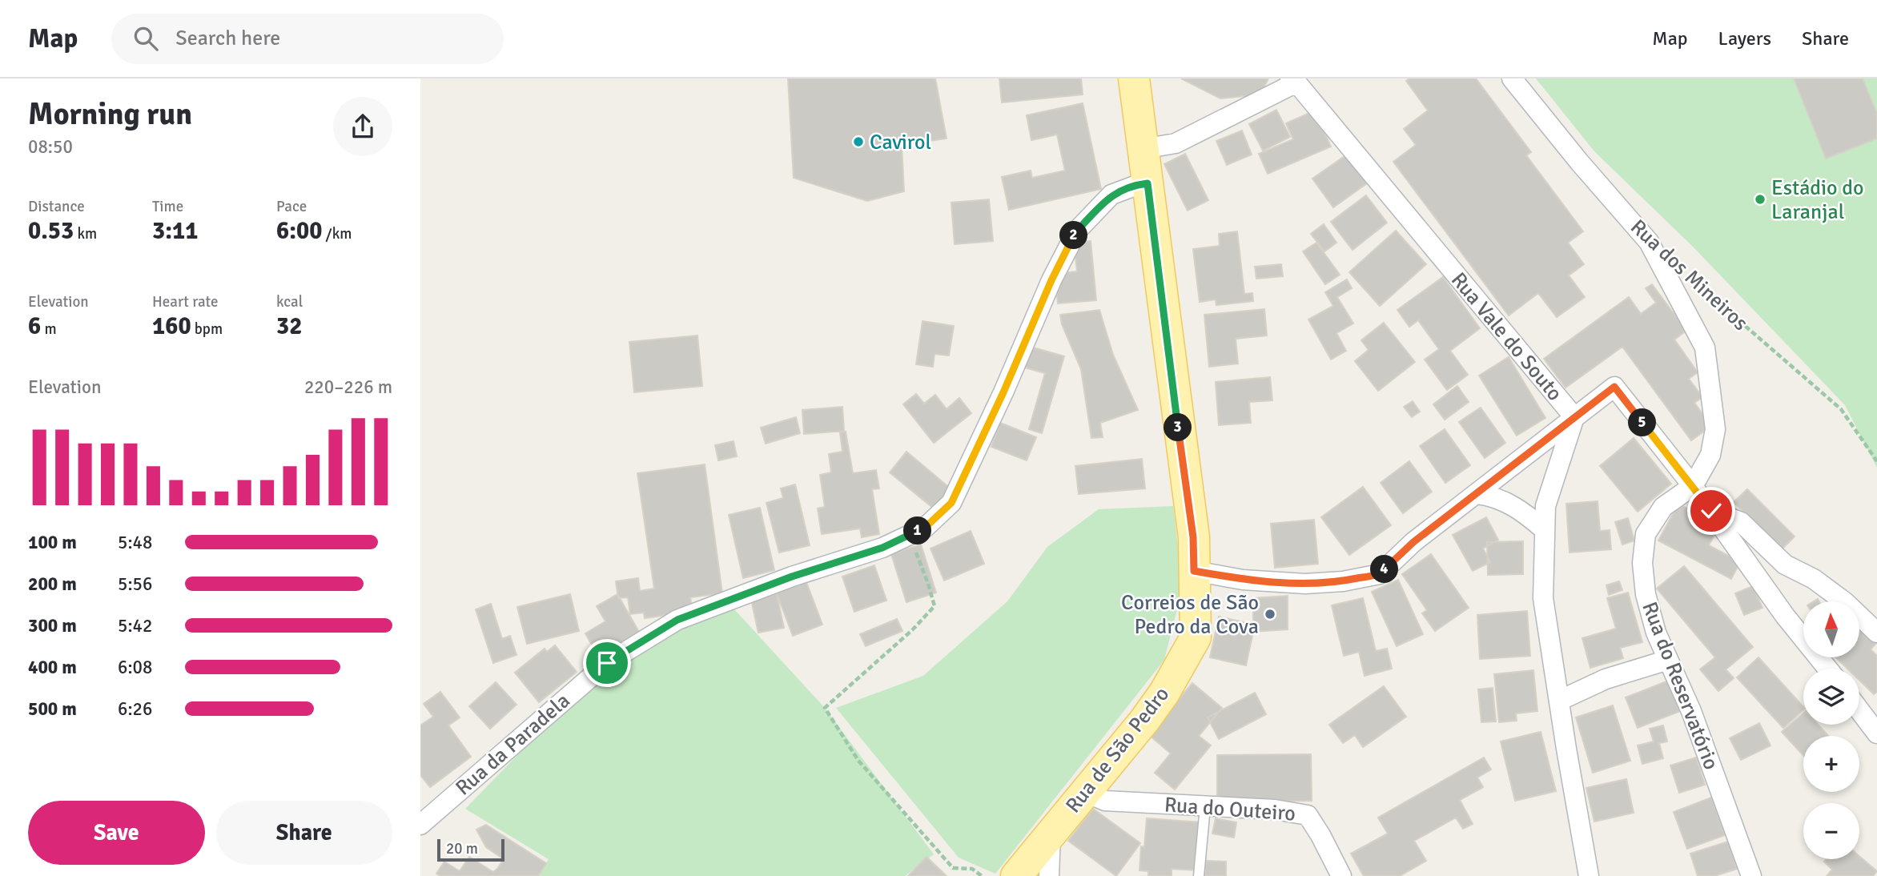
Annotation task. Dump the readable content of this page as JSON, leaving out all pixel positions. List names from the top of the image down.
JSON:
{
  "streets": {
    "main road": ["Rua de São Pedro"],
    "street": [
      "Rua dos Mineiros",
      "Rua Vale do Souto",
      "Rua do Reservatório",
      "Rua da Paradela",
      "Rua do Outeiro"
    ]
  },
  "crossings": [
    ["Rua dos Mineiros", "Rua do Reservatório"],
    ["Rua da Paradela", "Rua de São Pedro"],
    ["Rua de São Pedro", "Rua do Outeiro"]
  ],
  "places": ["Cavirol", "Estádio do Laranjal", "Correios de São Pedro da Cova"],
  "scale_bar": "20 m",
  "north": "top",
  "page": {
    "header": "Map",
    "search": "Search here",
    "nav": ["Map", "Layers", "Share"],
    "heading": ["Morning run", "08:50"],
    "stats": [
      ["Distance", "0.53 km"],
      ["Time", "3:11"],
      ["Pace", "6:00 /km"],
      ["Elevation", "6 m"],
      ["Heart rate", "160 bpm"],
      ["kcal", "32"]
    ],
    "pins": [
      "2",
      "5",
      "3",
      "1",
      "4"
    ],
    "chart": ["Elevation", "220–226 m"],
    "list": [
      {
        "name": "100 m",
        "note": "5:48"
      },
      {
        "name": "200 m",
        "note": "5:56"
      },
      {
        "name": "300 m",
        "note": "5:42"
      },
      {
        "name": "400 m",
        "note": "6:08"
      },
      {
        "name": "500 m",
        "note": "6:26"
      }
    ],
    "map_buttons": ["+", "−"],
    "buttons": ["Save", "Share"],
    "scale": "20 m"
  }
}
